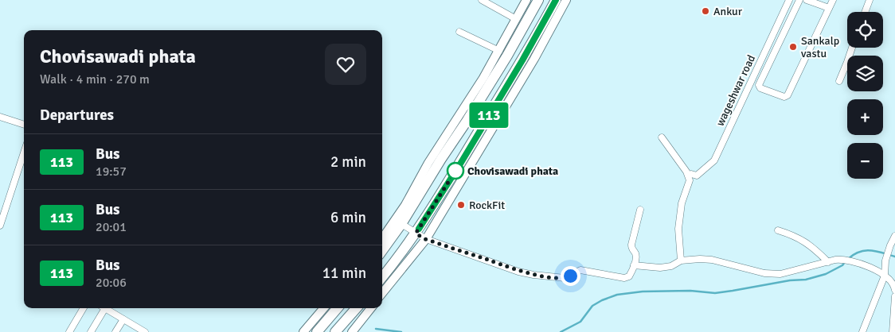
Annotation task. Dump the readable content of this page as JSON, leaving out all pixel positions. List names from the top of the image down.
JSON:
{
  "streets": {
    "street": ["wageshwar road"]
  },
  "places": [
    "Ankur",
    "Sankalp vastu",
    "Chovisawadi phata",
    "RockFit"
  ],
  "lines": ["bus line 113"],
  "page": {
    "on_map": "113",
    "map_buttons": ["+", "−"],
    "heading": [
      ["Chovisawadi phata", "Walk · 4 min · 270 m"],
      "Departures"
    ],
    "list": [
      {
        "mark": "113",
        "name": "Bus",
        "note": "19:57",
        "value": "2 min"
      },
      {
        "mark": "113",
        "name": "Bus",
        "note": "20:01",
        "value": "6 min"
      },
      {
        "mark": "113",
        "name": "Bus",
        "note": "20:06",
        "value": "11 min"
      }
    ]
  }
}
